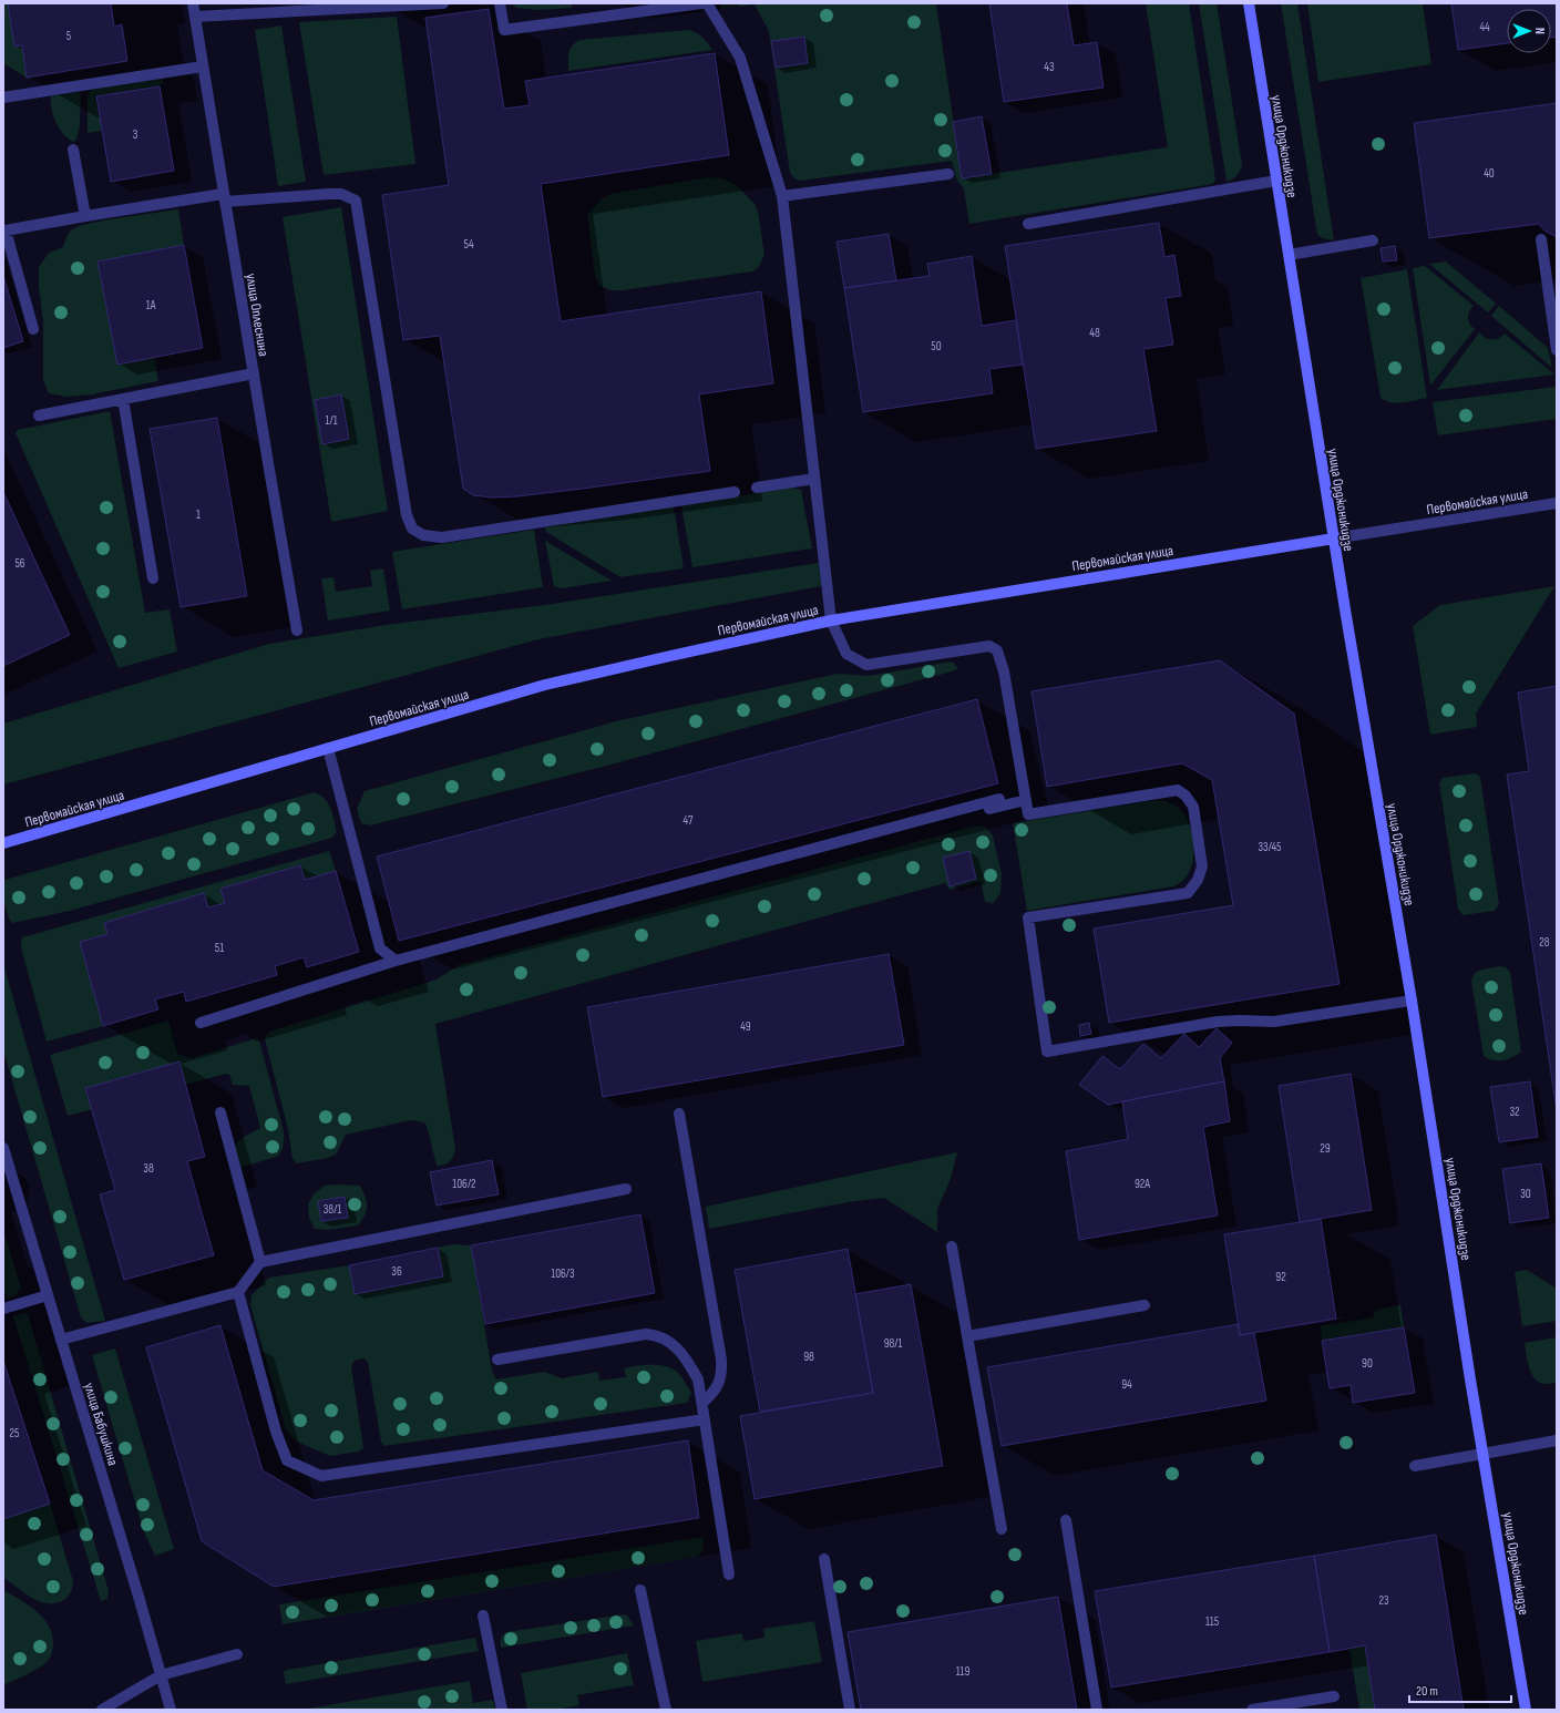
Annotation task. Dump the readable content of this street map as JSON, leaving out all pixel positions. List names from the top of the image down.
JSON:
{
  "streets": {
    "main road": ["улица Орджоникидзе", "Первомайская улица"],
    "street": ["улица Оплеснина", "улица Бабушкина"]
  },
  "crossings": [
    ["улица Орджоникидзе", "Первомайская улица"]
  ],
  "house_numbers": [
    "44",
    "5",
    "43",
    "3",
    "40",
    "54",
    "1А",
    "48",
    "50",
    "1/1",
    "1",
    "56",
    "47",
    "33/45",
    "28",
    "51",
    "49",
    "32",
    "29",
    "38",
    "106/2",
    "92А",
    "30",
    "38/1",
    "36",
    "106/3",
    "92",
    "98/1",
    "98",
    "90",
    "94",
    "25",
    "23",
    "115",
    "119"
  ],
  "scale_bar": "20 m",
  "north": "right"
}
